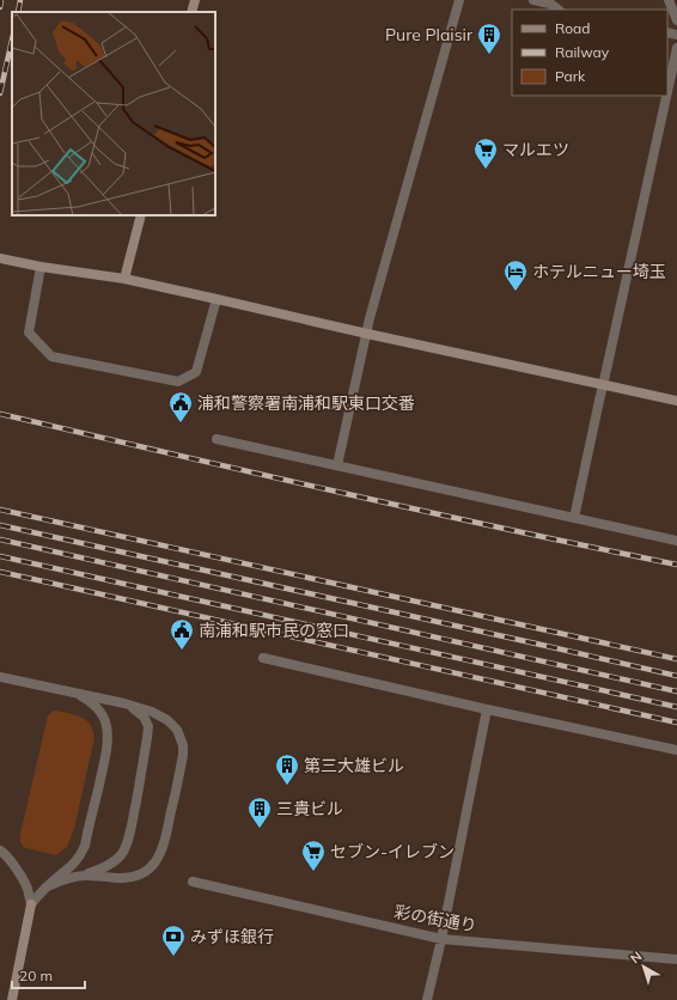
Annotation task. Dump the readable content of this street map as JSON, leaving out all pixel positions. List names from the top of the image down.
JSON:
{
  "streets": {
    "street": ["彩の街通り"]
  },
  "places": {
    "building": ["Pure Plaisir", "第三大雄ビル", "三貴ビル"],
    "supermarket": ["マルエツ", "セブン-イレブン"],
    "hotel": ["ホテルニュー埼玉"],
    "public building": ["浦和警察署南浦和駅東口交番", "南浦和駅市民の窓口"],
    "bank": ["みずほ銀行"]
  },
  "legend": ["Road", "Railway", "Park"],
  "scale_bar": "20 m",
  "north": "top left"
}
